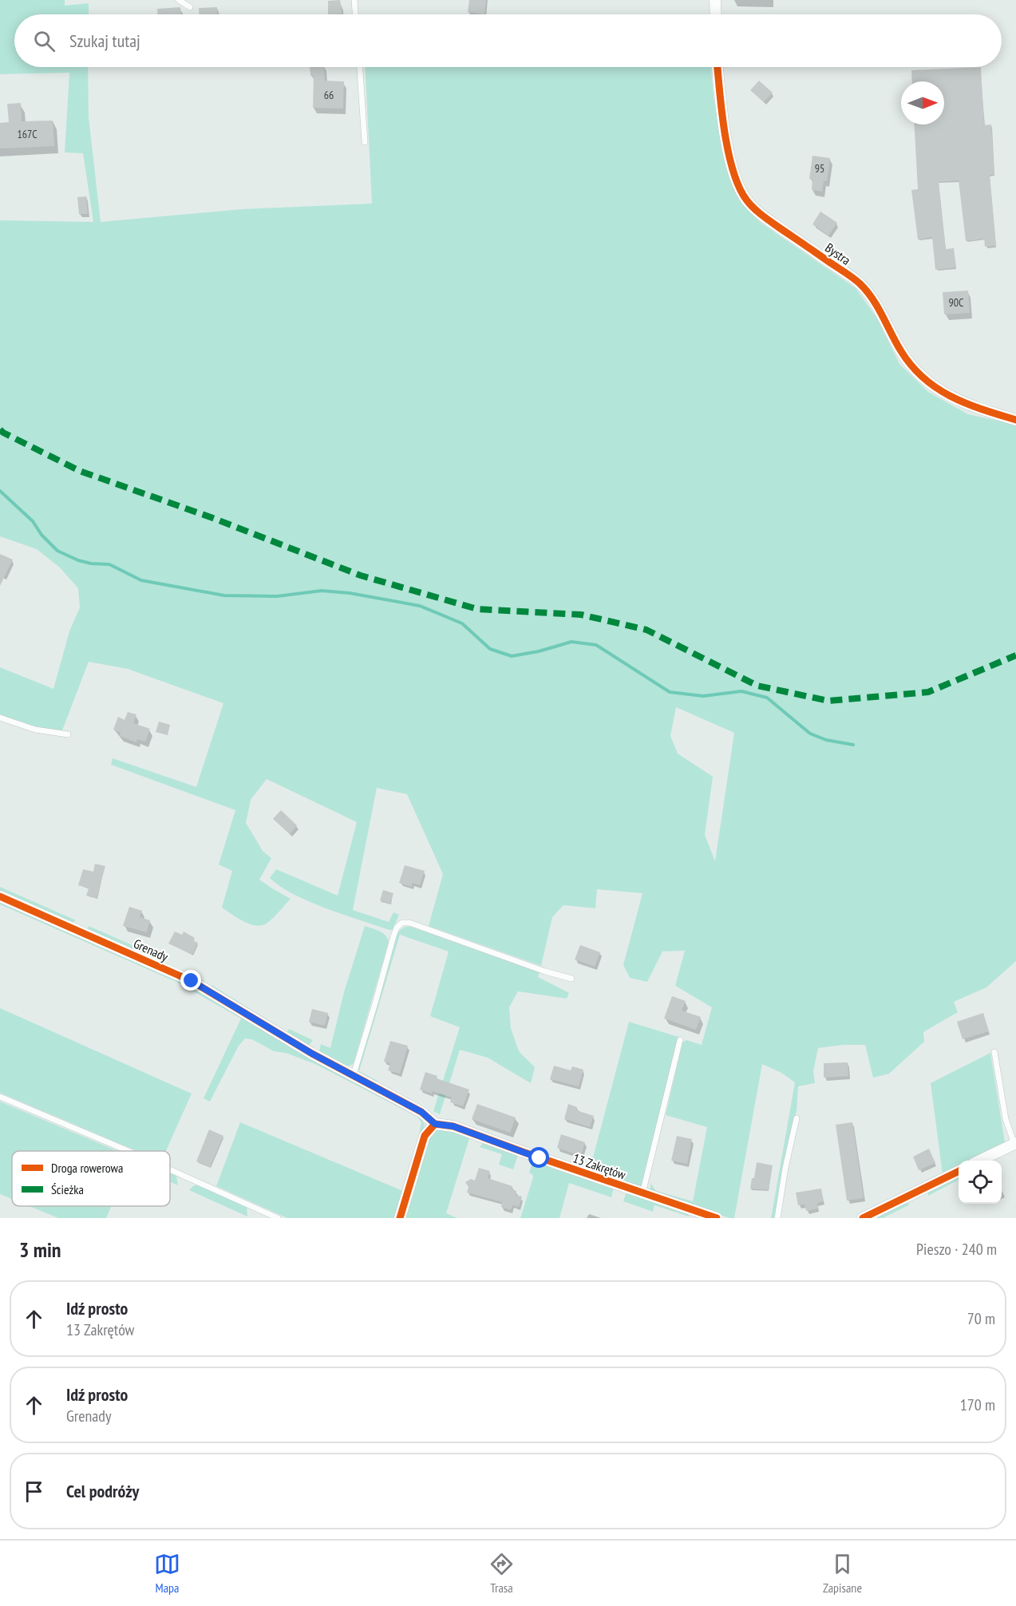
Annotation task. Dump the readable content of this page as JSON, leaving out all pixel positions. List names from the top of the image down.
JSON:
{
  "streets": {
    "street": ["Bystra", "Grenady", "13 Zakrętów"]
  },
  "crossings": [
    ["Grenady", "13 Zakrętów"]
  ],
  "house_numbers": [
    "66",
    "167C",
    "95",
    "90C"
  ],
  "legend": ["Droga rowerowa", "Ścieżka"],
  "north": "right",
  "page": {
    "search": "Szukaj tutaj",
    "heading": ["3 min", "Pieszo · 240 m"],
    "list": [
      ["Idź prosto", "13 Zakrętów", "70 m"],
      ["Idź prosto", "Grenady", "170 m"],
      "Cel podróży"
    ],
    "nav": ["Mapa", "Trasa", "Zapisane"]
  }
}
